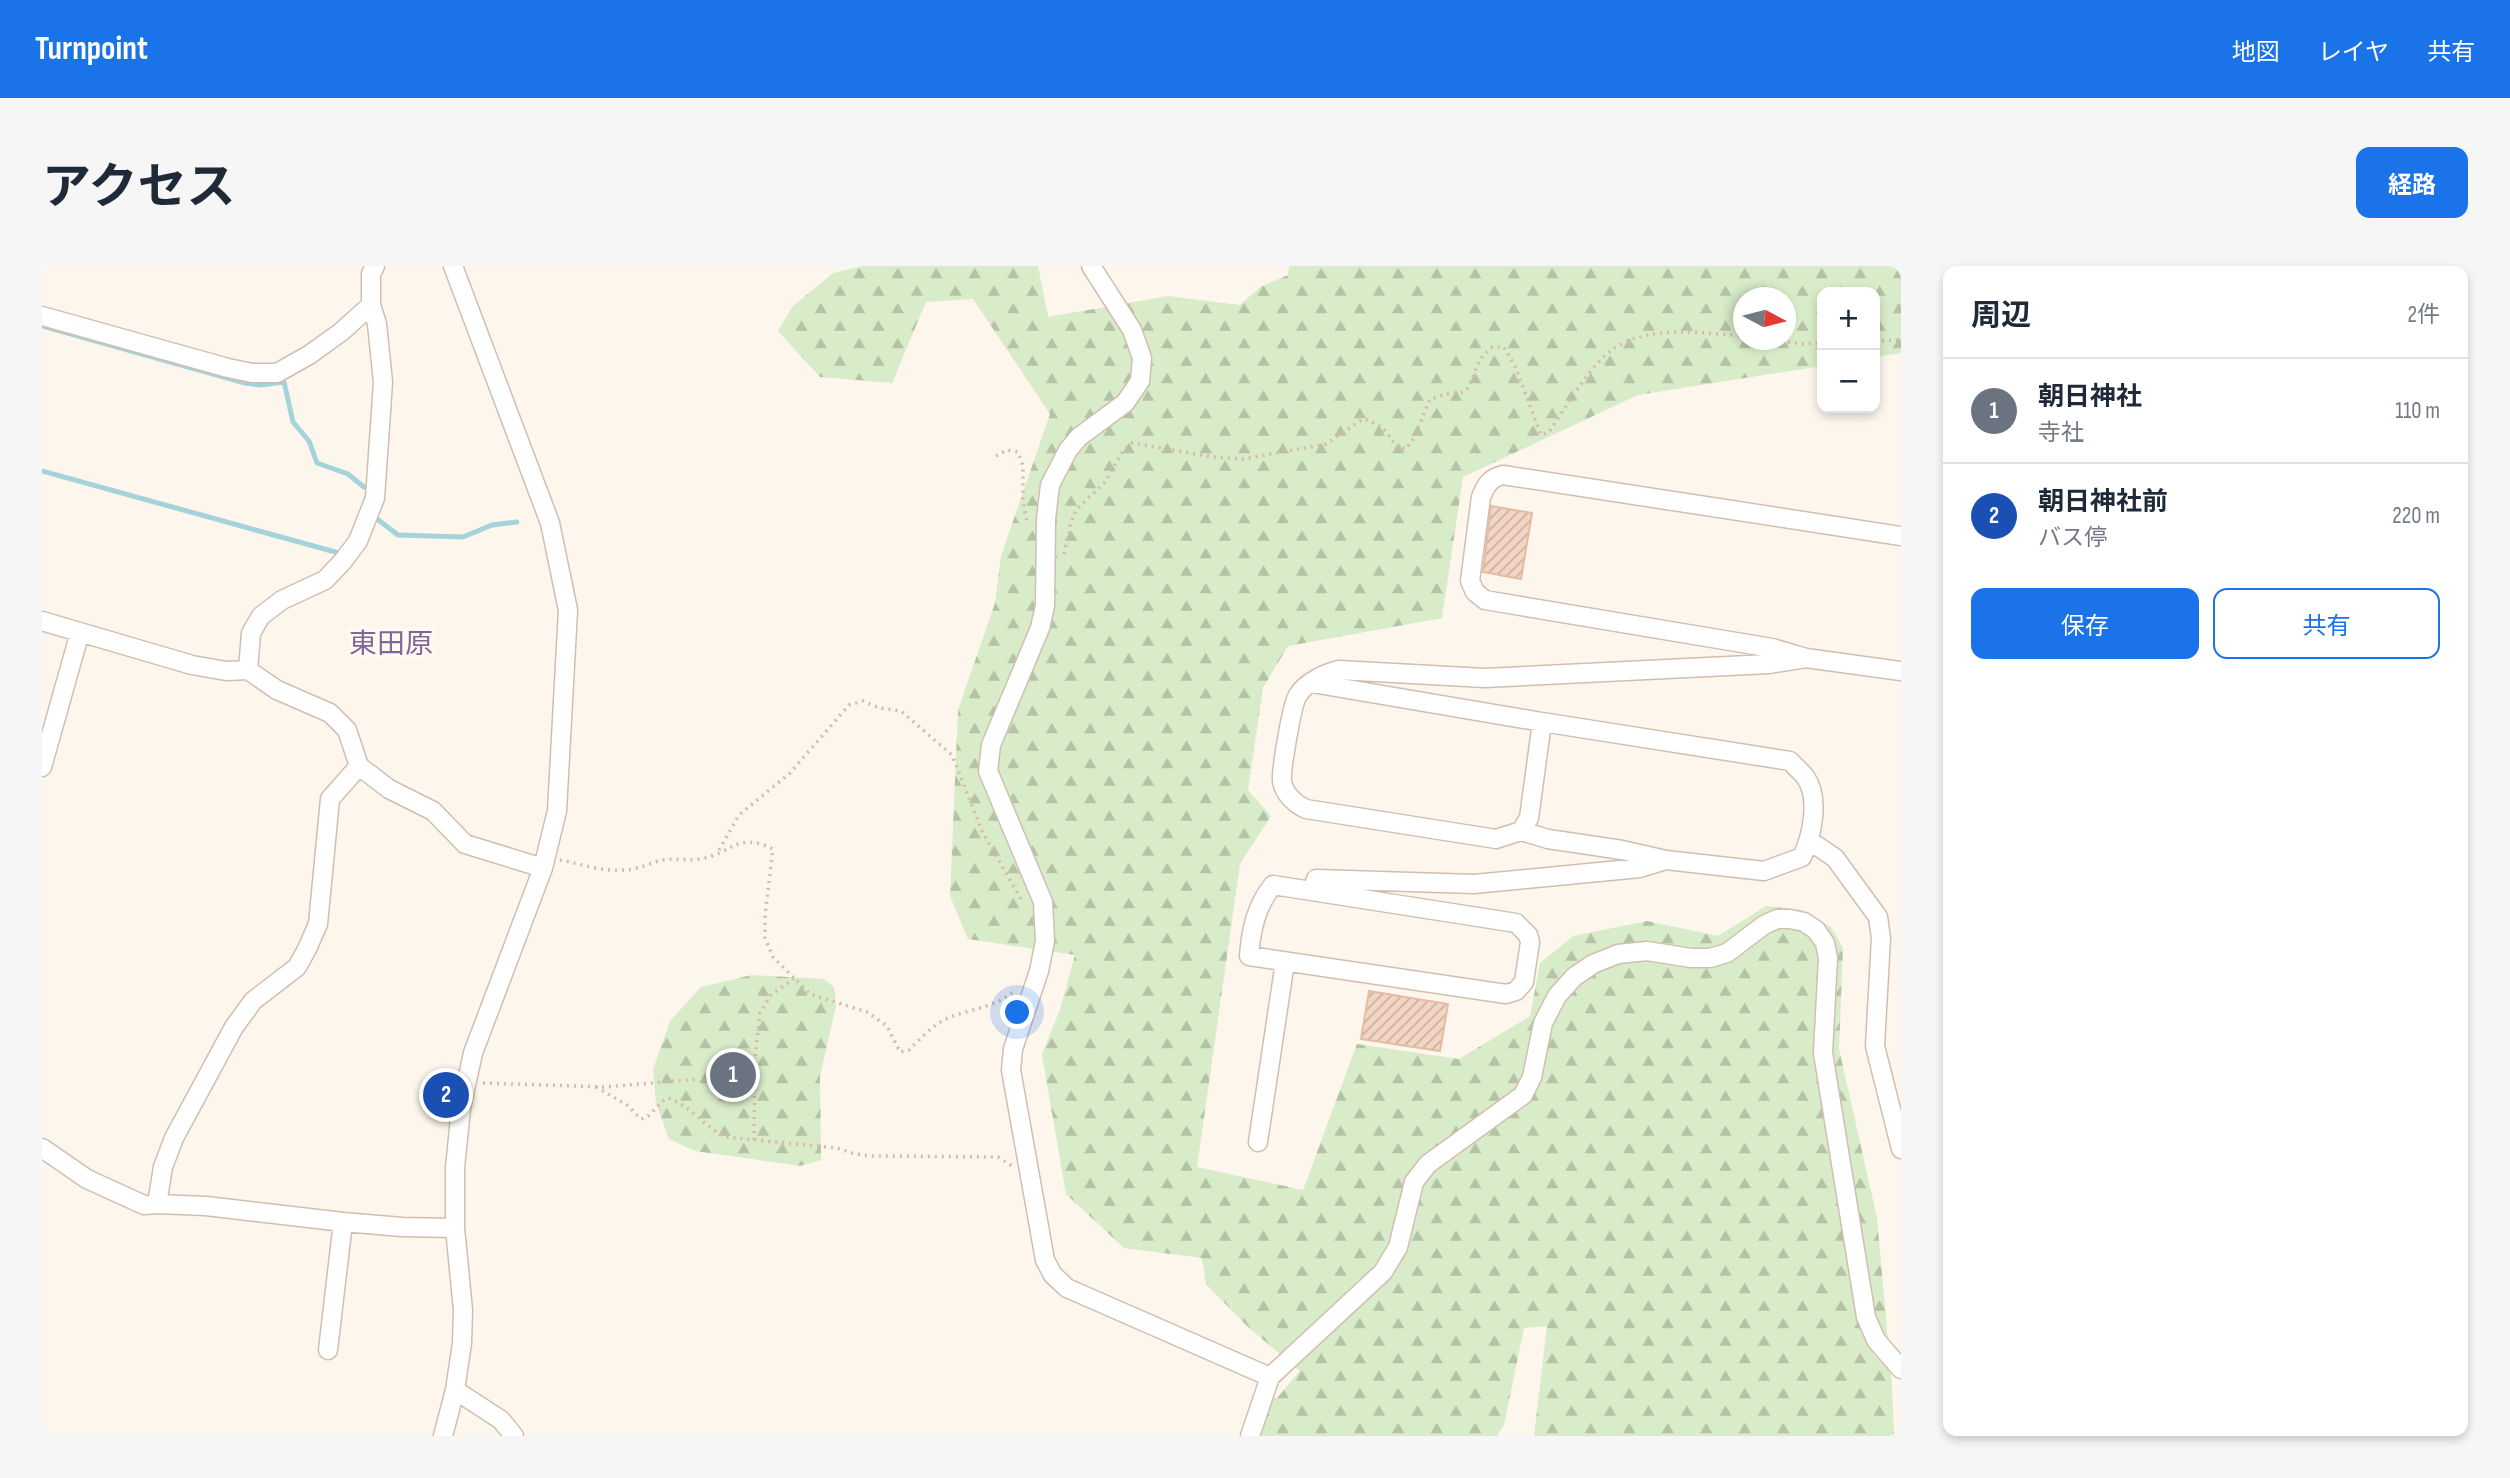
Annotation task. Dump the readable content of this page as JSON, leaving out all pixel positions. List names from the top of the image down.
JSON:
{
  "districts": ["東田原"],
  "north": "right",
  "page": {
    "header": "Turnpoint",
    "nav": ["地図", "レイヤ", "共有"],
    "title": "アクセス",
    "buttons": [
      "経路",
      ["保存", "共有"]
    ],
    "heading": ["周辺", "2件"],
    "map_buttons": ["+", "−"],
    "list": [
      {
        "mark": "1",
        "name": "朝日神社",
        "note": "寺社",
        "value": "110 m"
      },
      {
        "mark": "2",
        "name": "朝日神社前",
        "note": "バス停",
        "value": "220 m"
      }
    ],
    "pins": ["1", "2"]
  }
}
